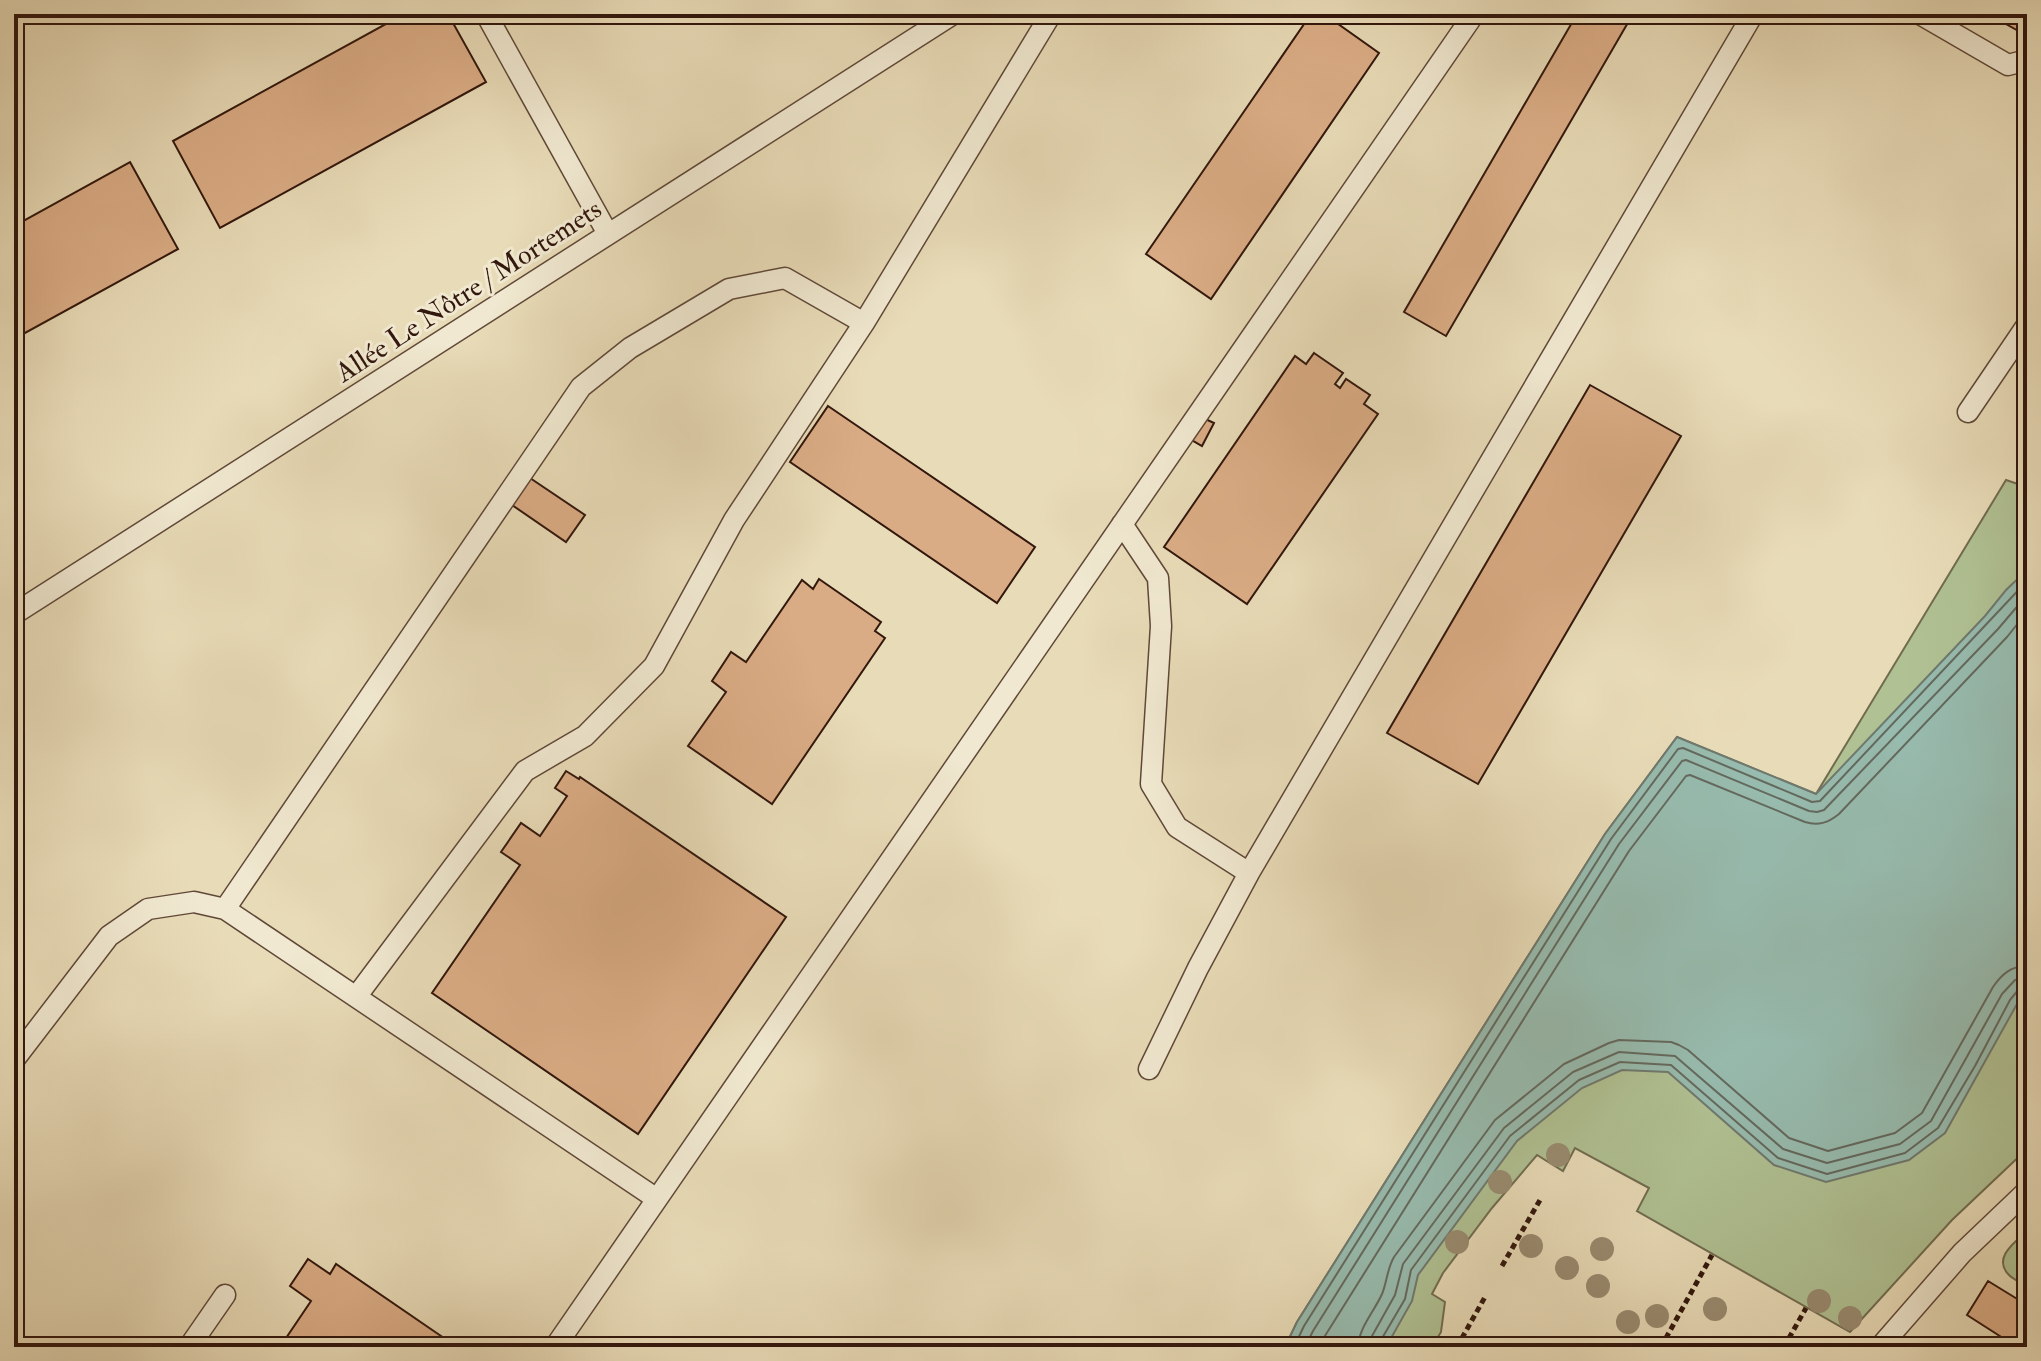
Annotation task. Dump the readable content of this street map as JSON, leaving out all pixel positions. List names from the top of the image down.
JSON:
{
  "streets": {
    "lane": ["Allée Le Nôtre / Mortemets"]
  }
}
